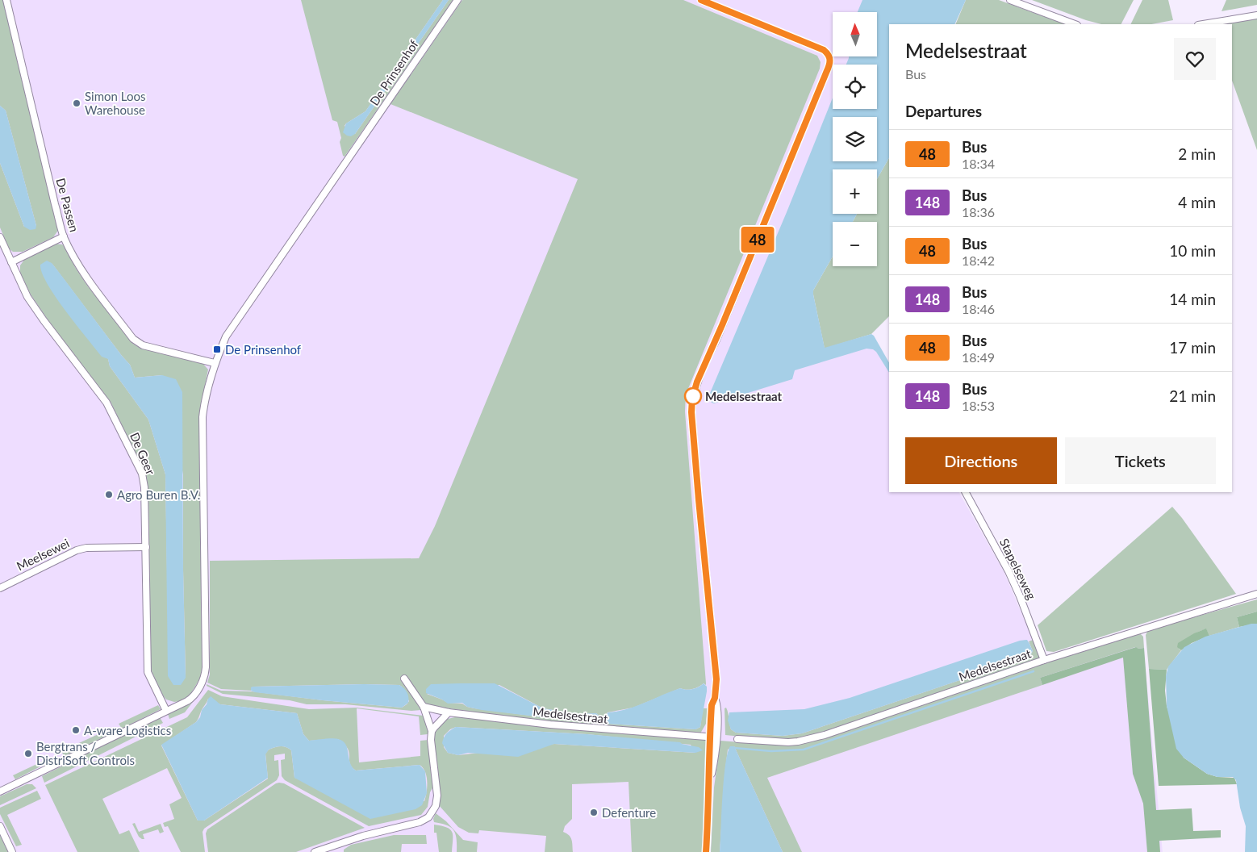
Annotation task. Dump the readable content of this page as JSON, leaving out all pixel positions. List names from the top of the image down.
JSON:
{
  "streets": {
    "street": [
      "De Prinsenhof",
      "De Passen",
      "De Geer",
      "Meelsewei",
      "Stapelseweg",
      "Medelsestraat"
    ]
  },
  "crossings": [
    ["De Prinsenhof", "De Passen"],
    ["De Prinsenhof", "De Geer"],
    ["De Geer", "Meelsewei"],
    ["Stapelseweg", "Medelsestraat"]
  ],
  "places": {
    "other": [
      "Simon Loos Warehouse",
      "Medelsestraat",
      "Agro Buren B.V.",
      "A-ware Logistics",
      "Bergtrans / DistriSoft Controls",
      "Defenture"
    ],
    "transit": ["De Prinsenhof"]
  },
  "lines": ["bus line 48"],
  "north": "top",
  "page": {
    "on_map": "48",
    "map_buttons": ["+", "−"],
    "heading": [
      ["Medelsestraat", "Bus"],
      "Departures"
    ],
    "list": [
      {
        "mark": "48",
        "name": "Bus",
        "note": "18:34",
        "value": "2 min"
      },
      {
        "mark": "148",
        "name": "Bus",
        "note": "18:36",
        "value": "4 min"
      },
      {
        "mark": "48",
        "name": "Bus",
        "note": "18:42",
        "value": "10 min"
      },
      {
        "mark": "148",
        "name": "Bus",
        "note": "18:46",
        "value": "14 min"
      },
      {
        "mark": "48",
        "name": "Bus",
        "note": "18:49",
        "value": "17 min"
      },
      {
        "mark": "148",
        "name": "Bus",
        "note": "18:53",
        "value": "21 min"
      }
    ],
    "buttons": ["Directions", "Tickets"]
  }
}
